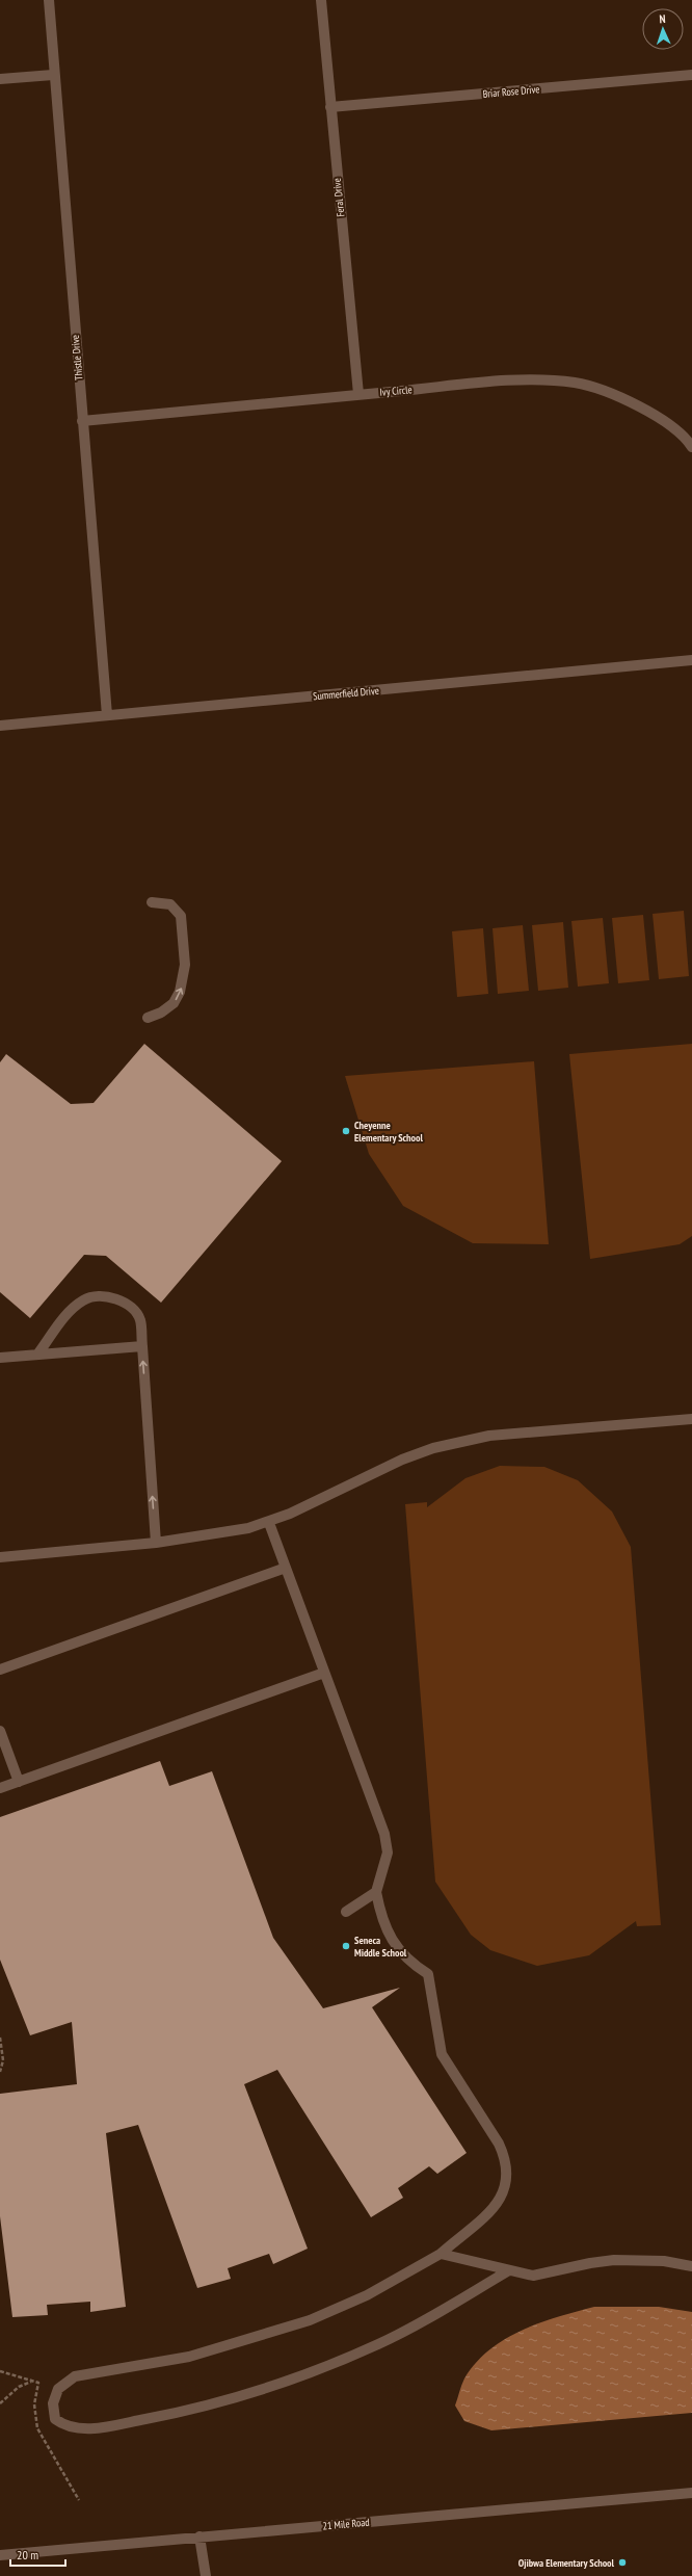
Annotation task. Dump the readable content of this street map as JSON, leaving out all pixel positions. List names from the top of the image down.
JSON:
{
  "streets": {
    "street": [
      "Briar Rose Drive",
      "Feral Drive",
      "Thistle Drive",
      "Ivy Circle",
      "Summerfield Drive",
      "21 Mile Road"
    ]
  },
  "crossings": [
    ["Briar Rose Drive", "Feral Drive"],
    ["Feral Drive", "Ivy Circle"],
    ["Thistle Drive", "Ivy Circle"],
    ["Thistle Drive", "Summerfield Drive"]
  ],
  "places": ["Cheyenne Elementary School", "Seneca Middle School", "Ojibwa Elementary School"],
  "scale_bar": "20 m",
  "north": "top"
}
